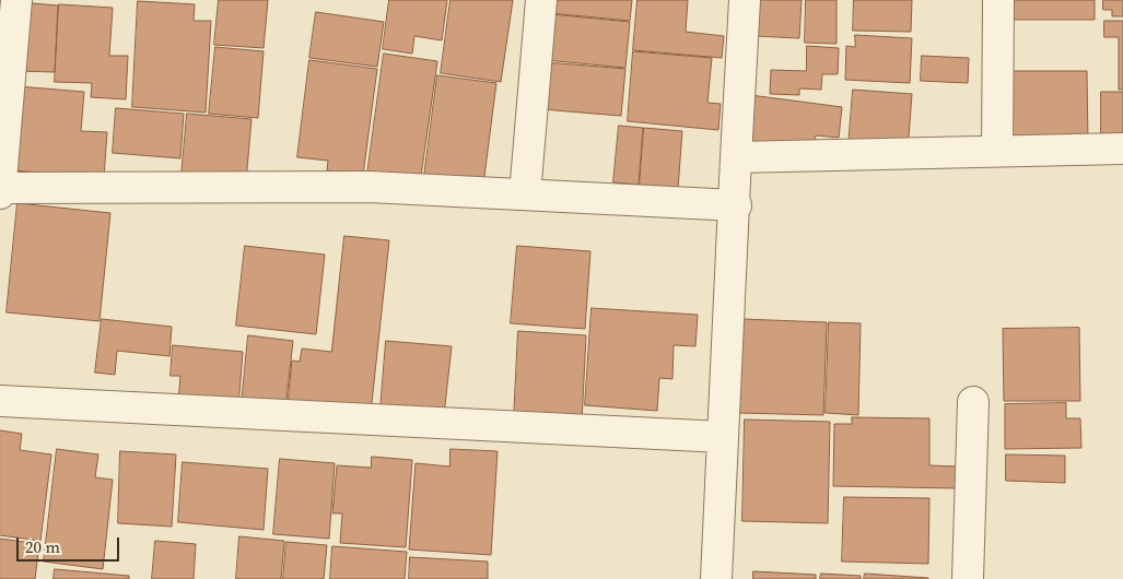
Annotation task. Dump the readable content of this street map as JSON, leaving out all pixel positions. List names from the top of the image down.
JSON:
{
  "scale_bar": "20 m"
}
